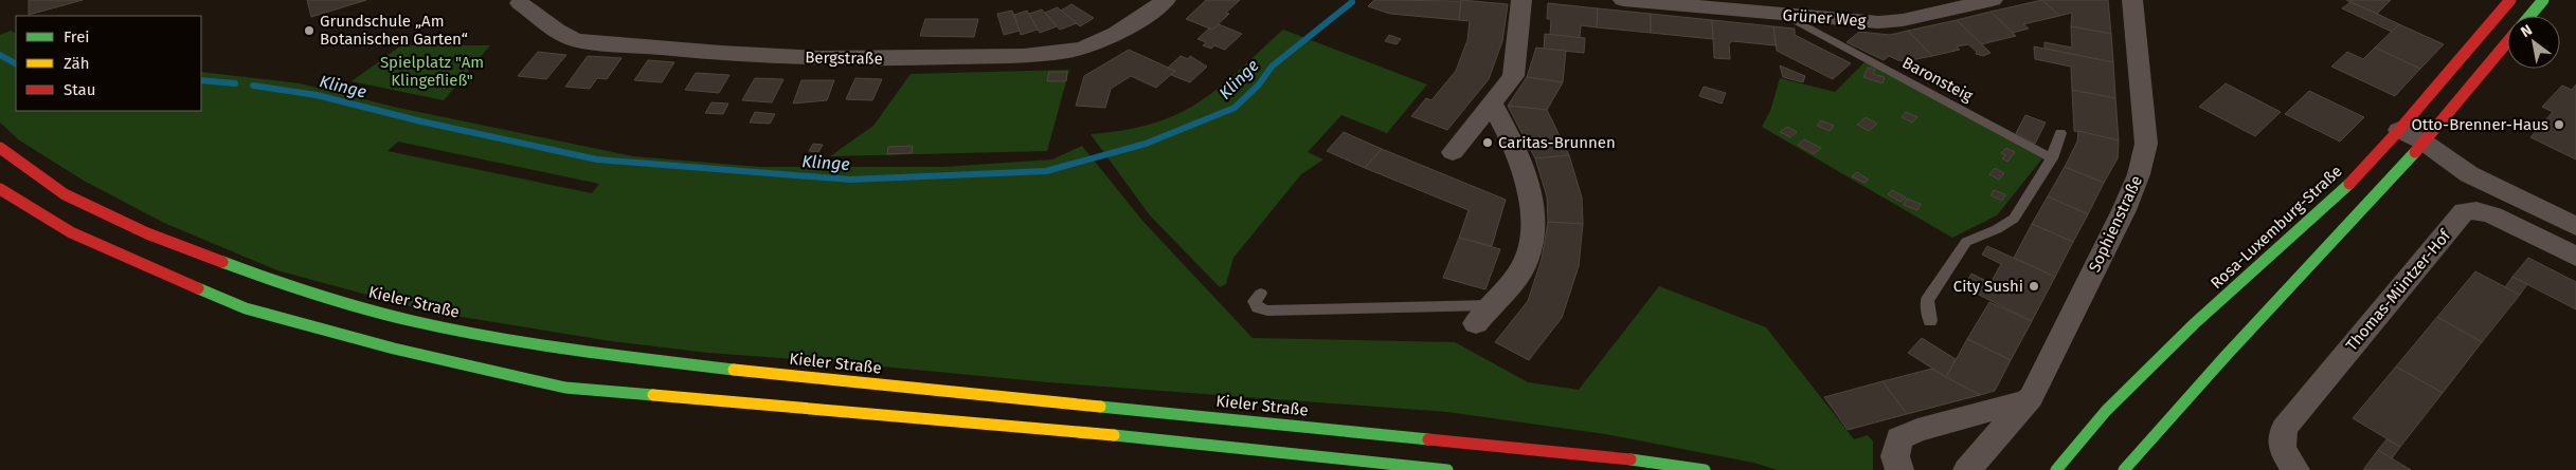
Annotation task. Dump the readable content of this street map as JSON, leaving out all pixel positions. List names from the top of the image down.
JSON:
{
  "streets": {
    "main road": ["Rosa-Luxemburg-Straße", "Kieler Straße"],
    "street": [
      "Grüner Weg",
      "Bergstraße",
      "Sophienstraße",
      "Thomas-Müntzer-Hof"
    ],
    "lane": ["Baronsteig"]
  },
  "crossings": [
    ["Grüner Weg", "Baronsteig"]
  ],
  "water": ["Klinge"],
  "parks": ["Spielplatz \"Am Klingefließ\""],
  "places": [
    "Grundschule „Am Botanischen Garten“",
    "Otto-Brenner-Haus",
    "Caritas-Brunnen",
    "City Sushi"
  ],
  "legend": ["Frei", "Zäh", "Stau"],
  "north": "top left"
}
